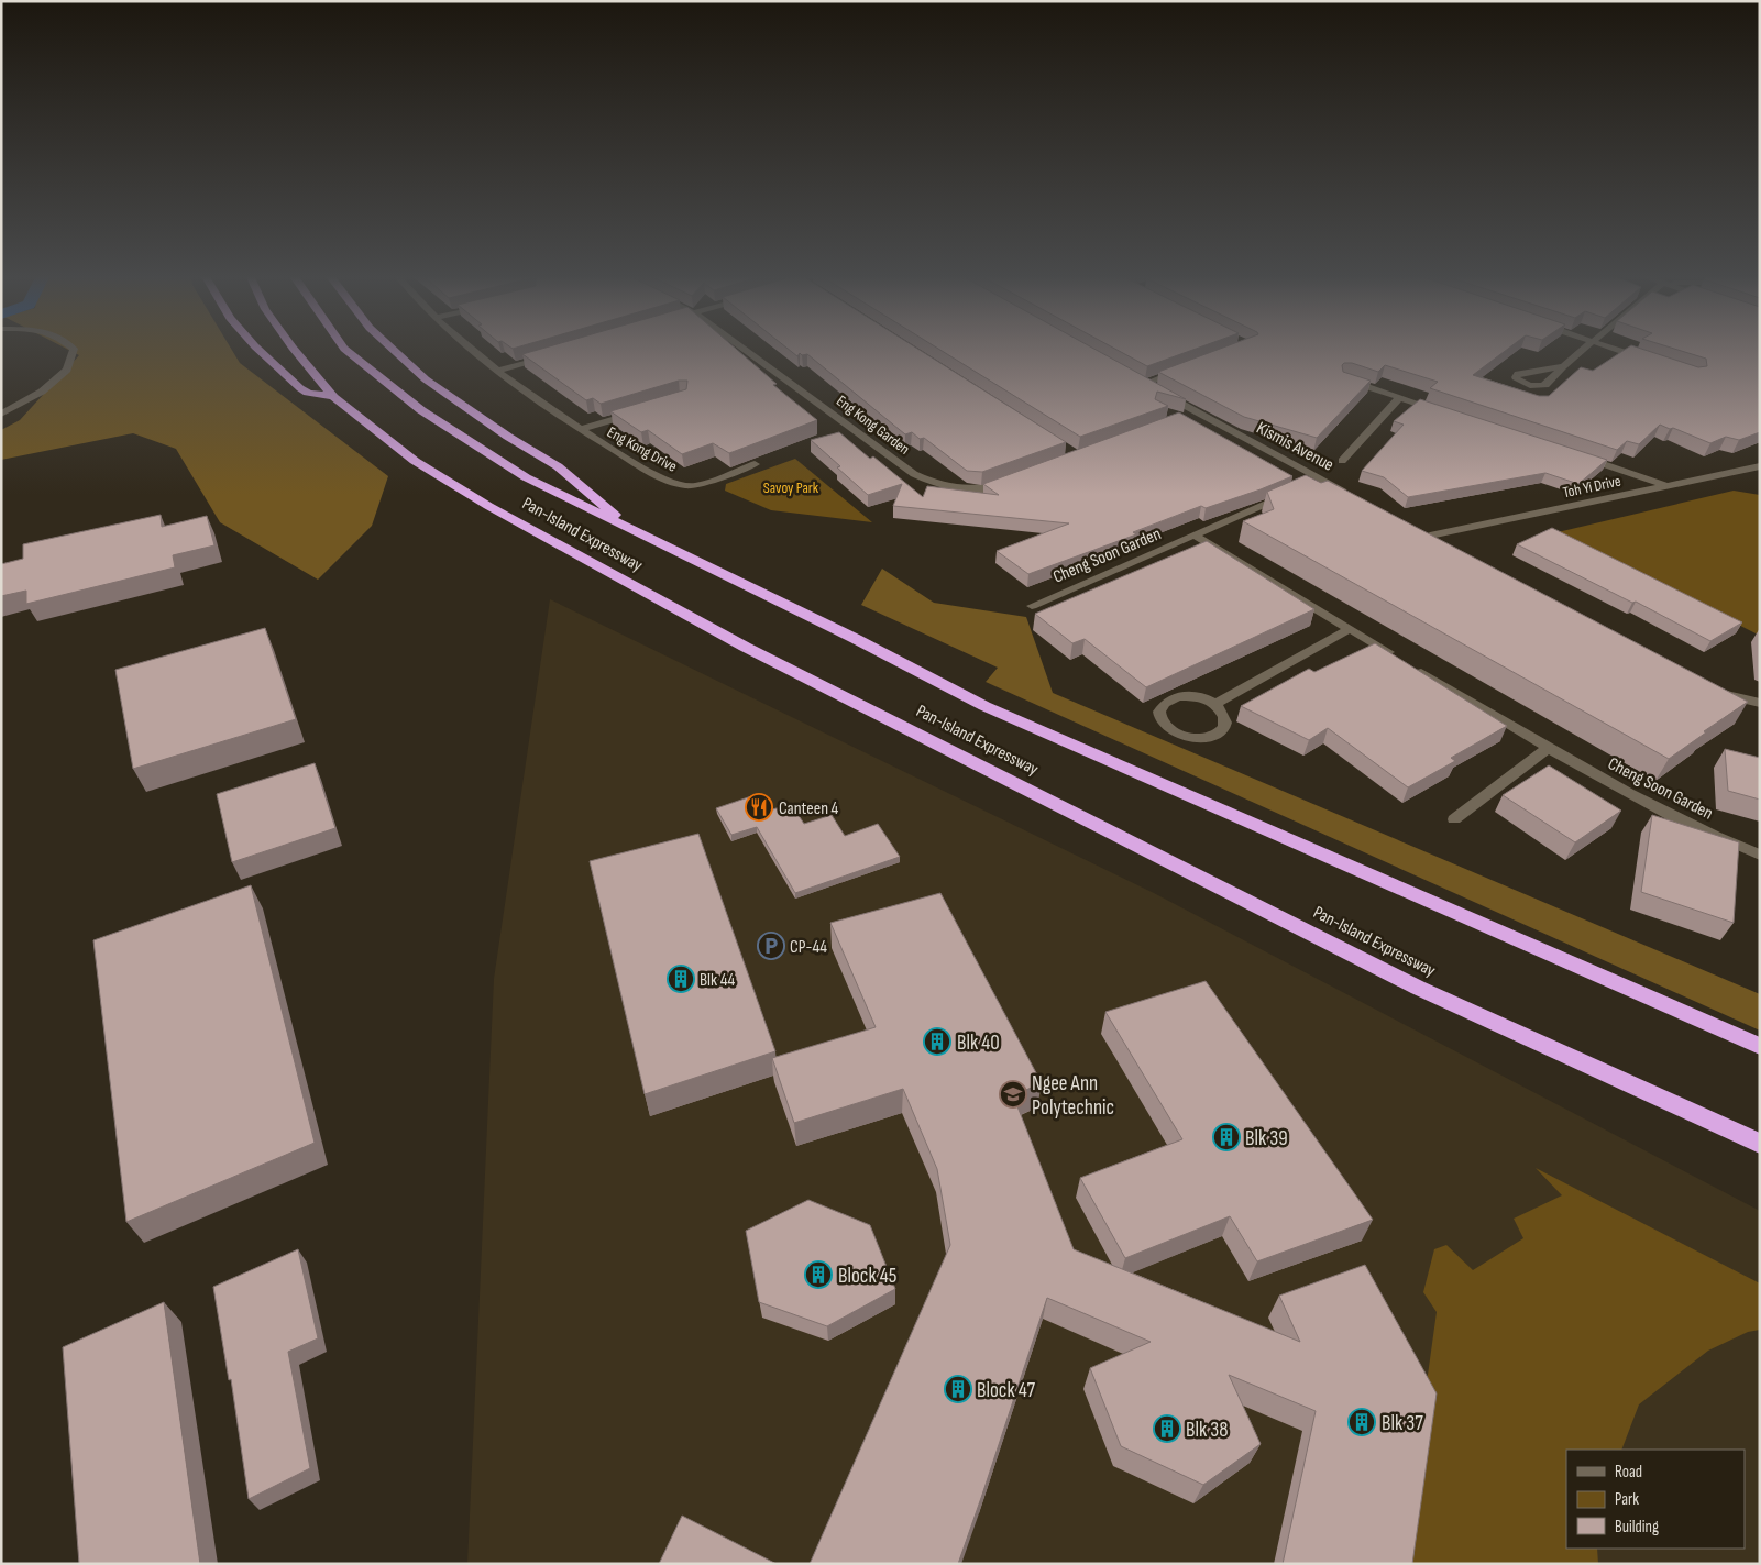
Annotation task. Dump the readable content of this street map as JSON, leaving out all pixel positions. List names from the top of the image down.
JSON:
{
  "streets": {
    "highway": ["Pan-Island Expressway"],
    "street": [
      "Eng Kong Garden",
      "Kismis Avenue",
      "Eng Kong Drive",
      "Toh Yi Drive",
      "Cheng Soon Garden"
    ]
  },
  "parks": ["Savoy Park"],
  "places": {
    "restaurant": ["Canteen 4"],
    "parking": ["CP-44"],
    "building": [
      "Blk 44",
      "Blk 40",
      "Blk 39",
      "Block 45",
      "Block 47",
      "Blk 37",
      "Blk 38"
    ],
    "school or university": ["Ngee Ann Polytechnic"]
  },
  "legend": ["Road", "Park", "Building"]
}
